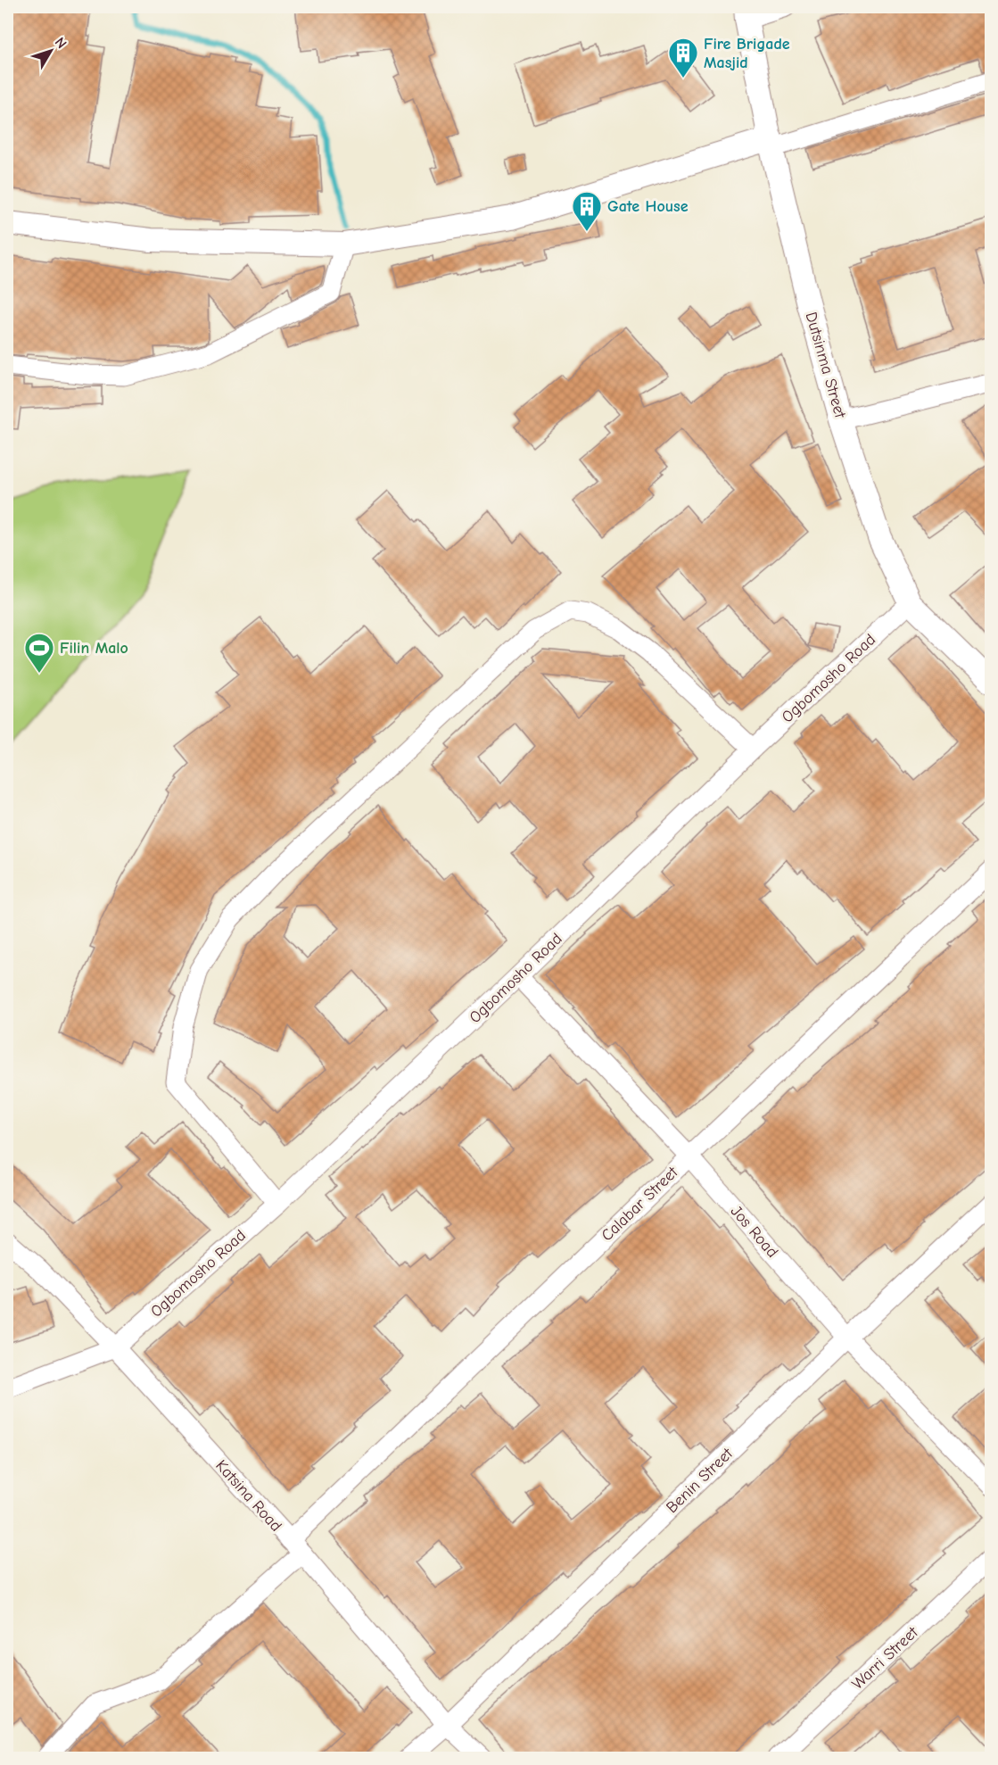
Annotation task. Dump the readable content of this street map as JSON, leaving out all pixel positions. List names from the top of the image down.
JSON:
{
  "streets": {
    "street": [
      "Dutsinma Street",
      "Ogbomosho Road",
      "Calabar Street",
      "Jos Road",
      "Benin Street",
      "Katsina Road",
      "Warri Street"
    ]
  },
  "crossings": [
    ["Dutsinma Street", "Ogbomosho Road"],
    ["Ogbomosho Road", "Jos Road"],
    ["Ogbomosho Road", "Katsina Road"],
    ["Calabar Street", "Jos Road"],
    ["Calabar Street", "Katsina Road"],
    ["Jos Road", "Benin Street"],
    ["Benin Street", "Katsina Road"]
  ],
  "places": {
    "building": ["Fire Brigade Masjid", "Gate House"],
    "sports": ["Filin Malo"]
  },
  "north": "top right"
}
